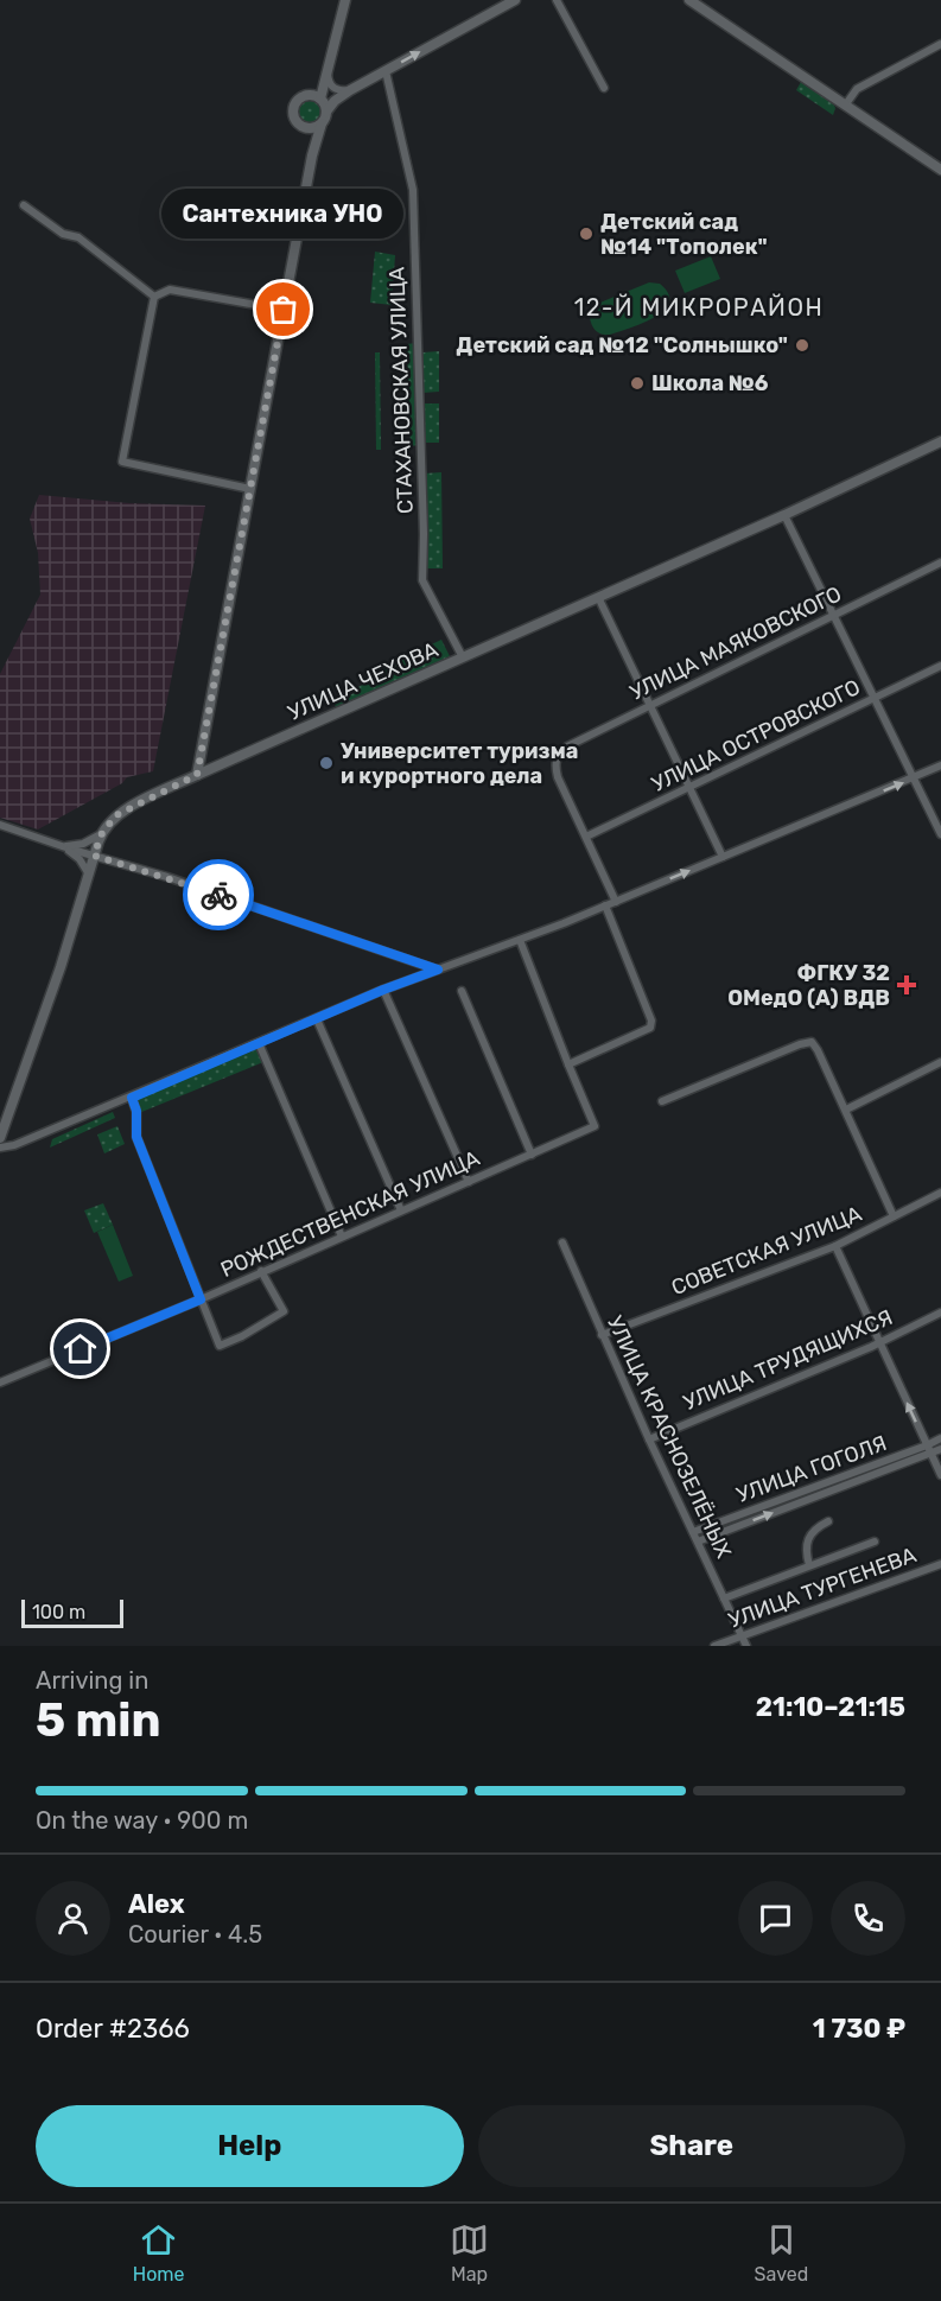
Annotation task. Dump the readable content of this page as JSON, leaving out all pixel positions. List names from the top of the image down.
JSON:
{
  "streets": {
    "main road": ["УЛИЦА ЧЕХОВА"],
    "street": [
      "СТАХАНОВСКАЯ УЛИЦА",
      "УЛИЦА МАЯКОВСКОГО",
      "УЛИЦА ОСТРОВСКОГО",
      "РОЖДЕСТВЕНСКАЯ УЛИЦА",
      "СОВЕТСКАЯ УЛИЦА",
      "УЛИЦА ТРУДЯЩИХСЯ",
      "УЛИЦА КРАСНОЗЕЛЁНЫХ",
      "УЛИЦА ГОГОЛЯ",
      "УЛИЦА ТУРГЕНЕВА"
    ]
  },
  "crossings": [
    ["СТАХАНОВСКАЯ УЛИЦА", "УЛИЦА ЧЕХОВА"],
    ["УЛИЦА МАЯКОВСКОГО", "УЛИЦА ОСТРОВСКОГО"],
    ["СОВЕТСКАЯ УЛИЦА", "УЛИЦА КРАСНОЗЕЛЁНЫХ"],
    ["УЛИЦА ТРУДЯЩИХСЯ", "УЛИЦА КРАСНОЗЕЛЁНЫХ"],
    ["УЛИЦА КРАСНОЗЕЛЁНЫХ", "УЛИЦА ГОГОЛЯ"],
    ["УЛИЦА КРАСНОЗЕЛЁНЫХ", "УЛИЦА ТУРГЕНЕВА"]
  ],
  "districts": ["12-Й МИКРОРАЙОН"],
  "places": {
    "other": [
      "Детский сад №14 \"Тополек\"",
      "Сантехника УНО",
      "Детский сад №12 \"Солнышко\"",
      "Школа №6",
      "Университет туризма и курортного дела"
    ],
    "health": ["ФГКУ 32 ОМедО (А) ВДВ"]
  },
  "scale_bar": "100 m",
  "page": {
    "bubble": "Сантехника УНО",
    "scale": "100 m",
    "heading": ["5 min", "Arriving in", "21:10–21:15"],
    "panel": [
      "Alex",
      "Courier · 4.5",
      "Order #2366",
      "1 730 ₽"
    ],
    "bar": "On the way · 900 m",
    "buttons": ["Help", "Share"],
    "tabs": ["Home", "Map", "Saved"]
  }
}
